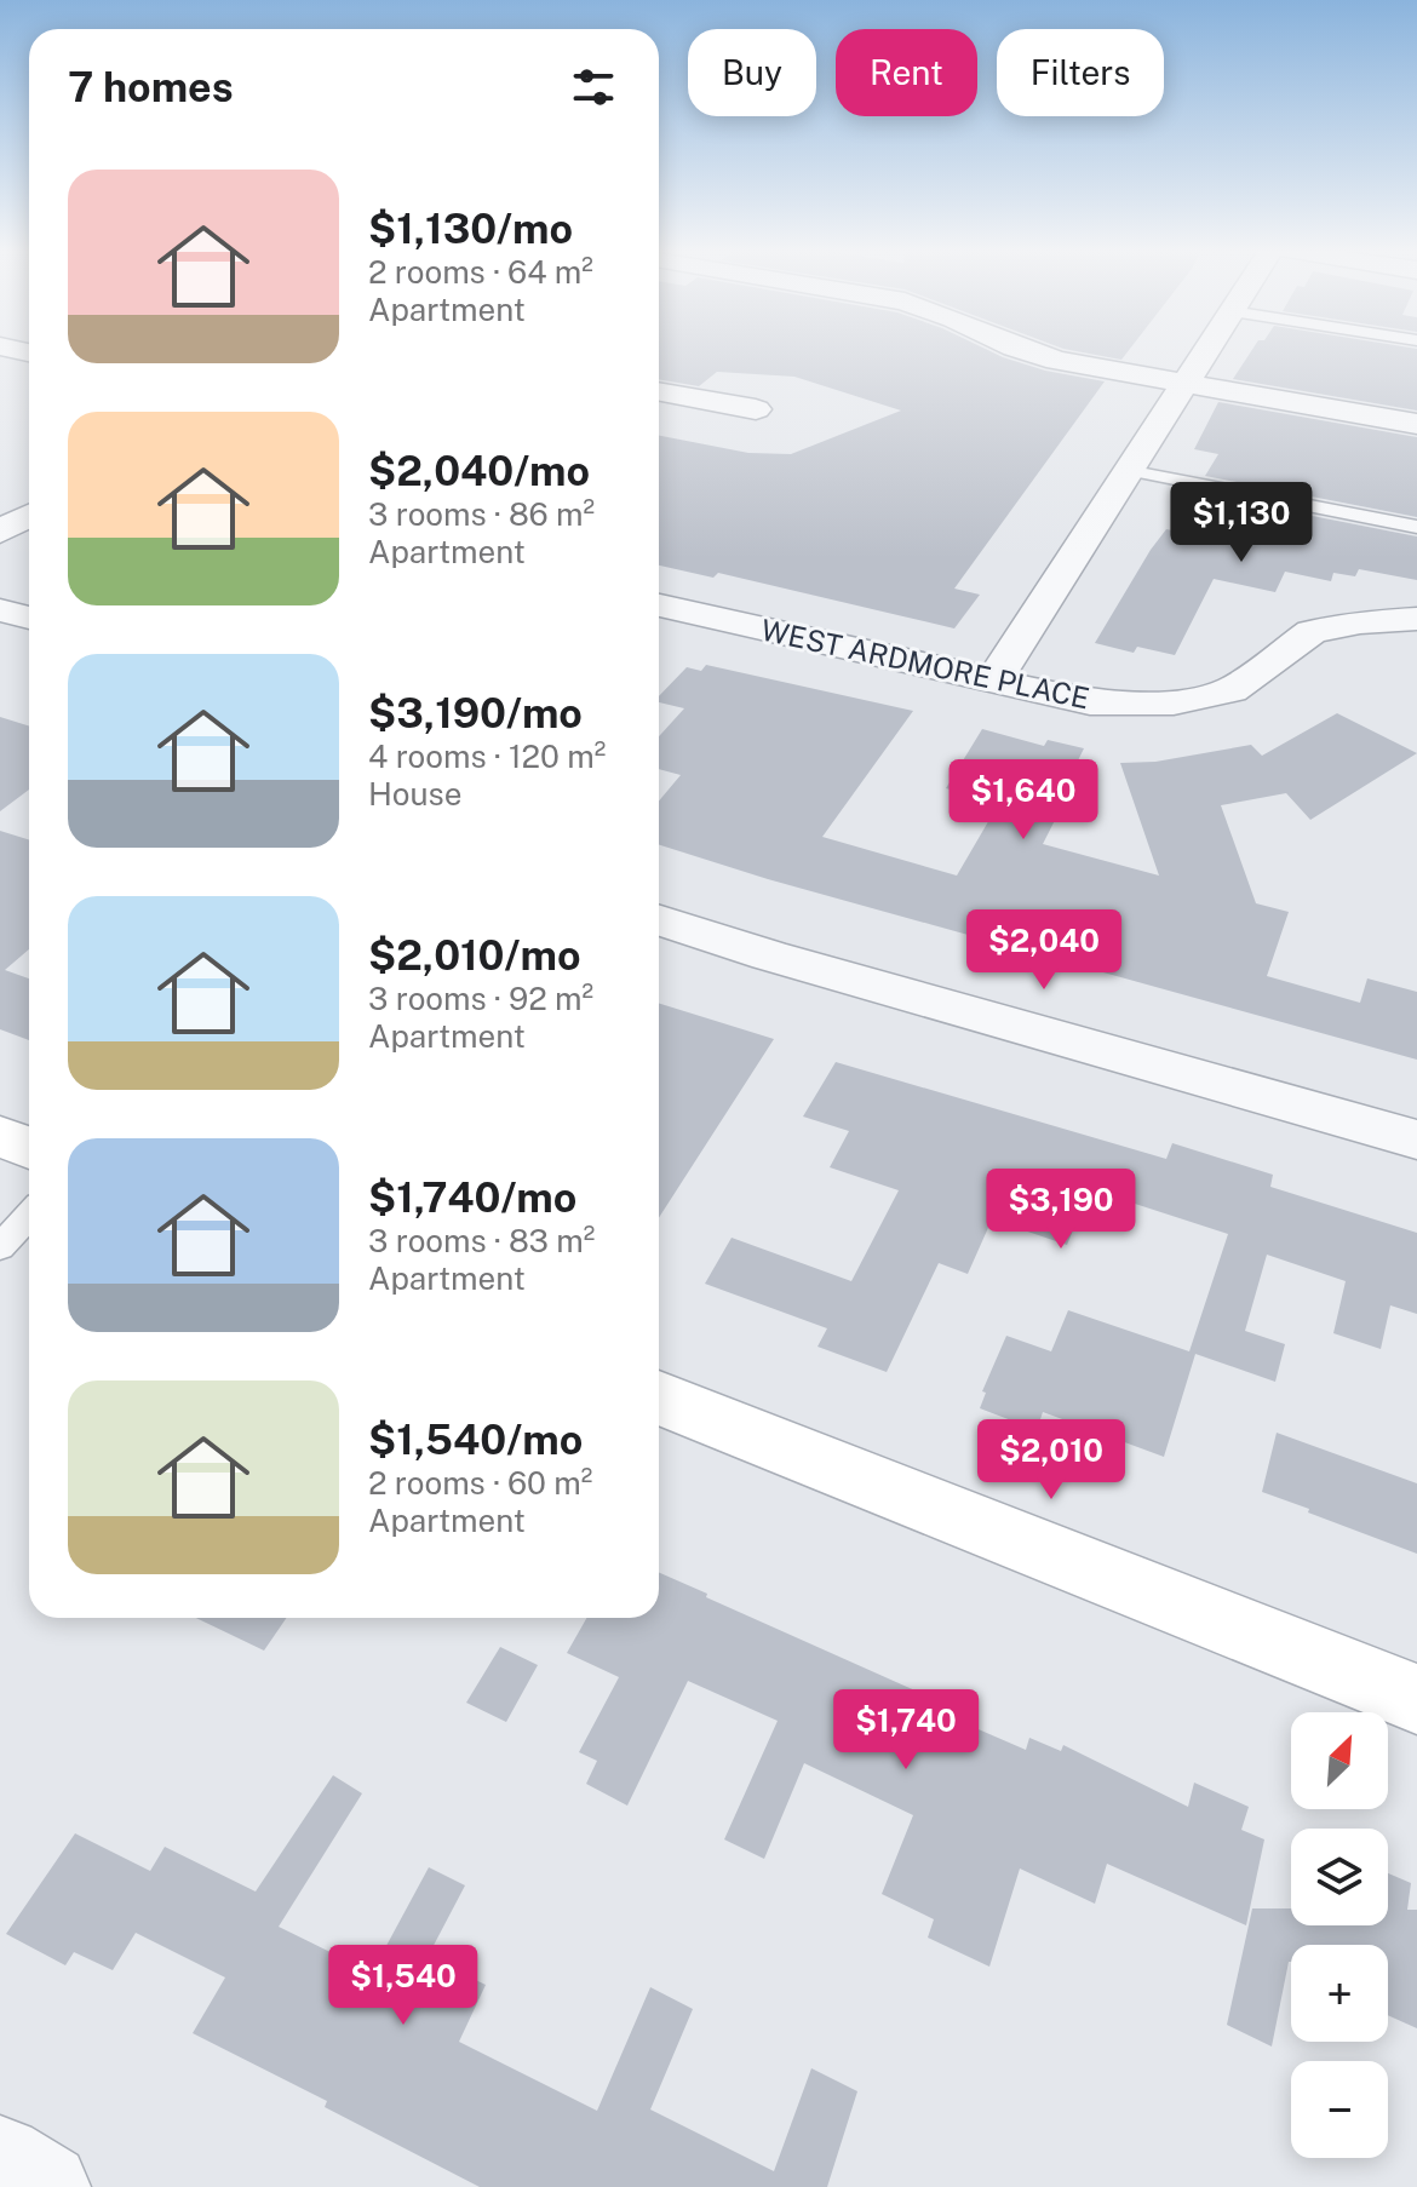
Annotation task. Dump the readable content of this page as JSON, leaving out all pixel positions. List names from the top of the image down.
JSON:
{
  "streets": {
    "street": ["WEST ARDMORE PLACE"]
  },
  "north": "top right",
  "page": {
    "chip": ["Buy", "Rent", "Filters"],
    "heading": "7 homes",
    "list": [
      {
        "name": "$1,130/mo",
        "note": "2 rooms · 64 m² · Apartment"
      },
      {
        "name": "$2,040/mo",
        "note": "3 rooms · 86 m² · Apartment"
      },
      {
        "name": "$3,190/mo",
        "note": "4 rooms · 120 m² · House"
      },
      {
        "name": "$2,010/mo",
        "note": "3 rooms · 92 m² · Apartment"
      },
      {
        "name": "$1,740/mo",
        "note": "3 rooms · 83 m² · Apartment"
      },
      {
        "name": "$1,540/mo",
        "note": "2 rooms · 60 m² · Apartment"
      }
    ],
    "price": [
      "$1,130",
      "$1,640",
      "$2,040",
      "$3,190",
      "$2,010",
      "$1,740",
      "$1,540"
    ],
    "map_buttons": ["+", "−"]
  }
}
